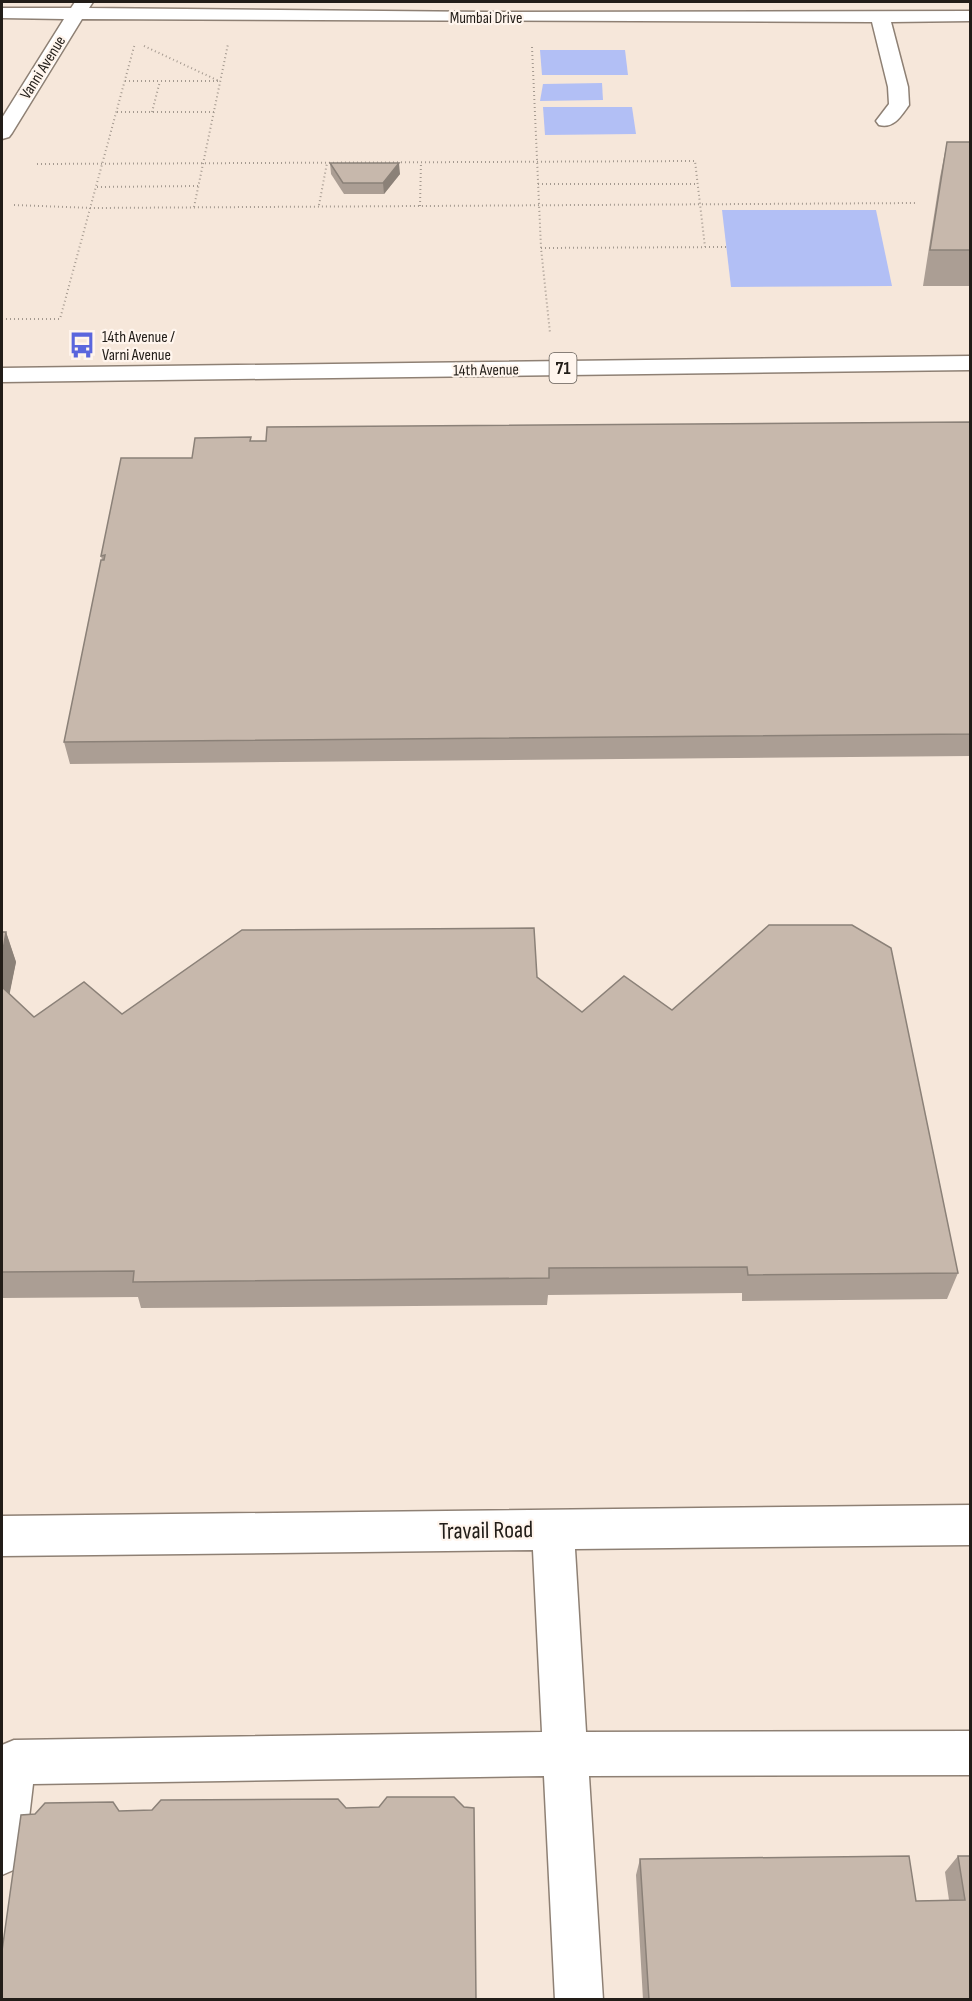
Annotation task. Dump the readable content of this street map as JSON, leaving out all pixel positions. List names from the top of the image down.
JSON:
{
  "streets": {
    "street": [
      "Mumbai Drive",
      "Vanni Avenue",
      "71",
      "14th Avenue",
      "Travail Road"
    ]
  },
  "crossings": [
    ["Mumbai Drive", "Vanni Avenue"]
  ],
  "places": {
    "bus stop": ["14th Avenue / Varni Avenue"]
  }
}
